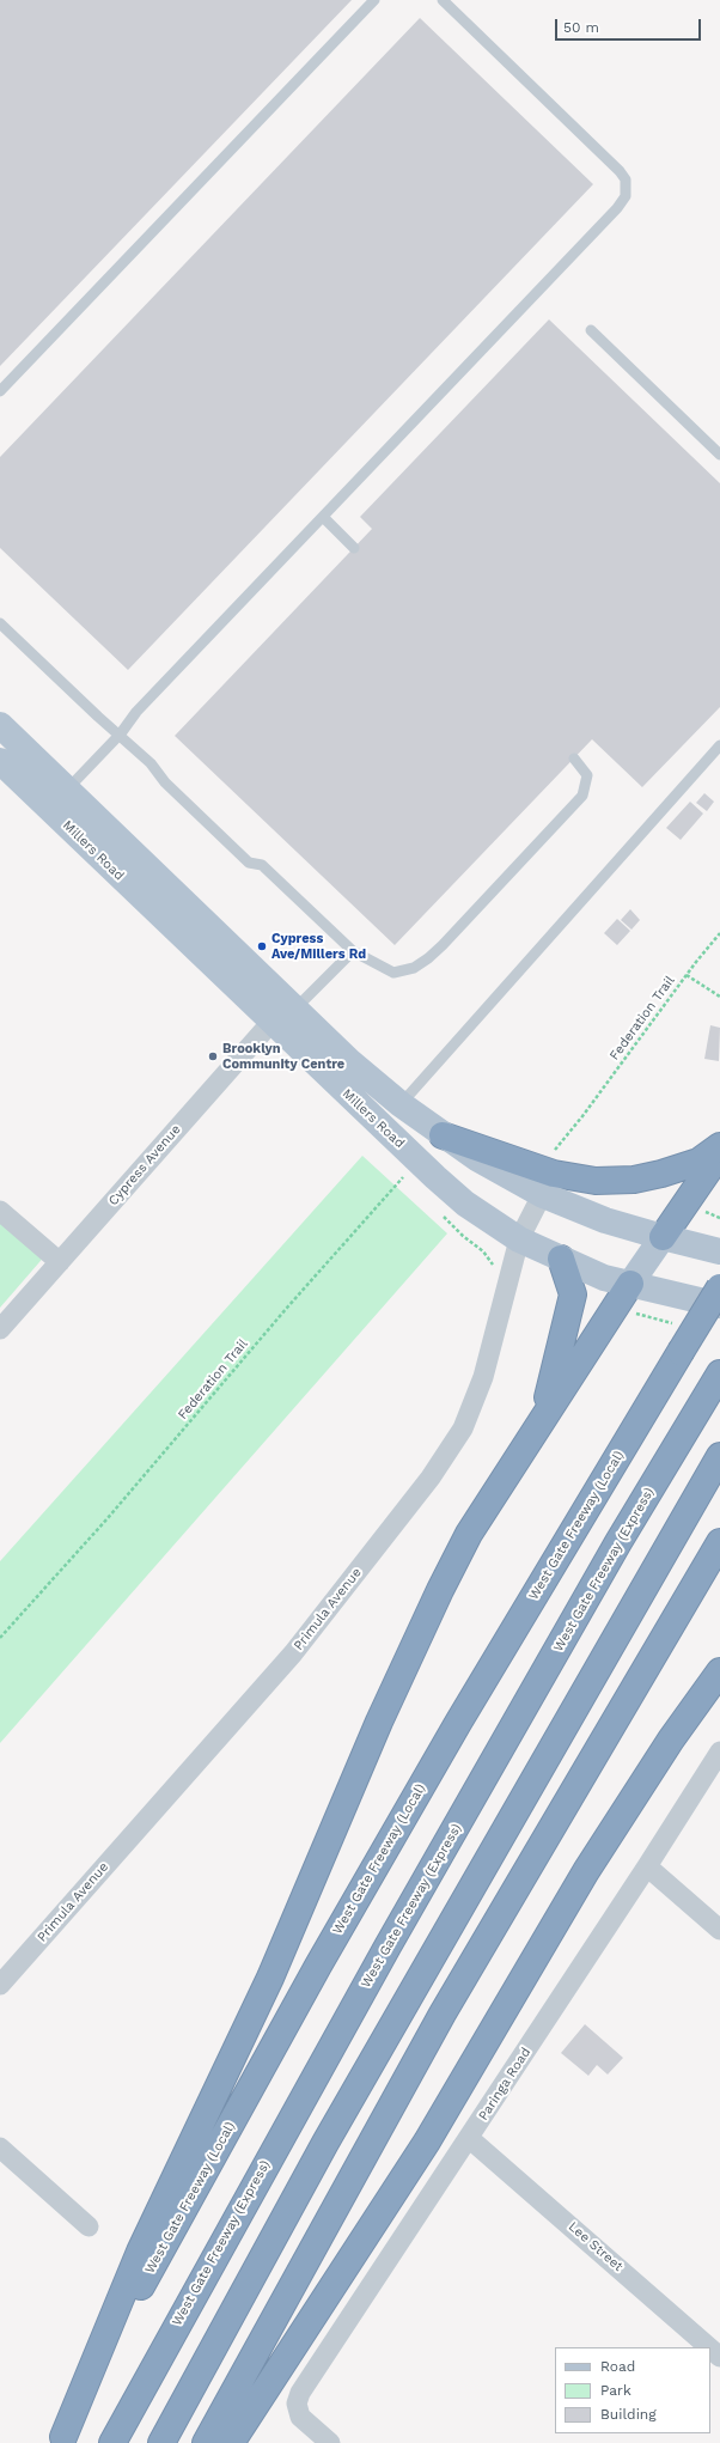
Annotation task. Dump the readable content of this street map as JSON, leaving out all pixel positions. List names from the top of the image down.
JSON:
{
  "streets": {
    "highway": ["West Gate Freeway (Local)", "West Gate Freeway (Express)"],
    "main road": ["Millers Road"],
    "street": [
      "Cypress Avenue",
      "Primula Avenue",
      "Paringa Road",
      "Lee Street"
    ],
    "path": ["Federation Trail"]
  },
  "crossings": [
    ["Millers Road", "Federation Trail"],
    ["Millers Road", "Cypress Avenue"],
    ["Millers Road", "Primula Avenue"],
    ["Paringa Road", "Lee Street"]
  ],
  "places": ["Cypress Ave/Millers Rd", "Brooklyn Community Centre"],
  "legend": ["Road", "Park", "Building"],
  "scale_bar": "50 m"
}
